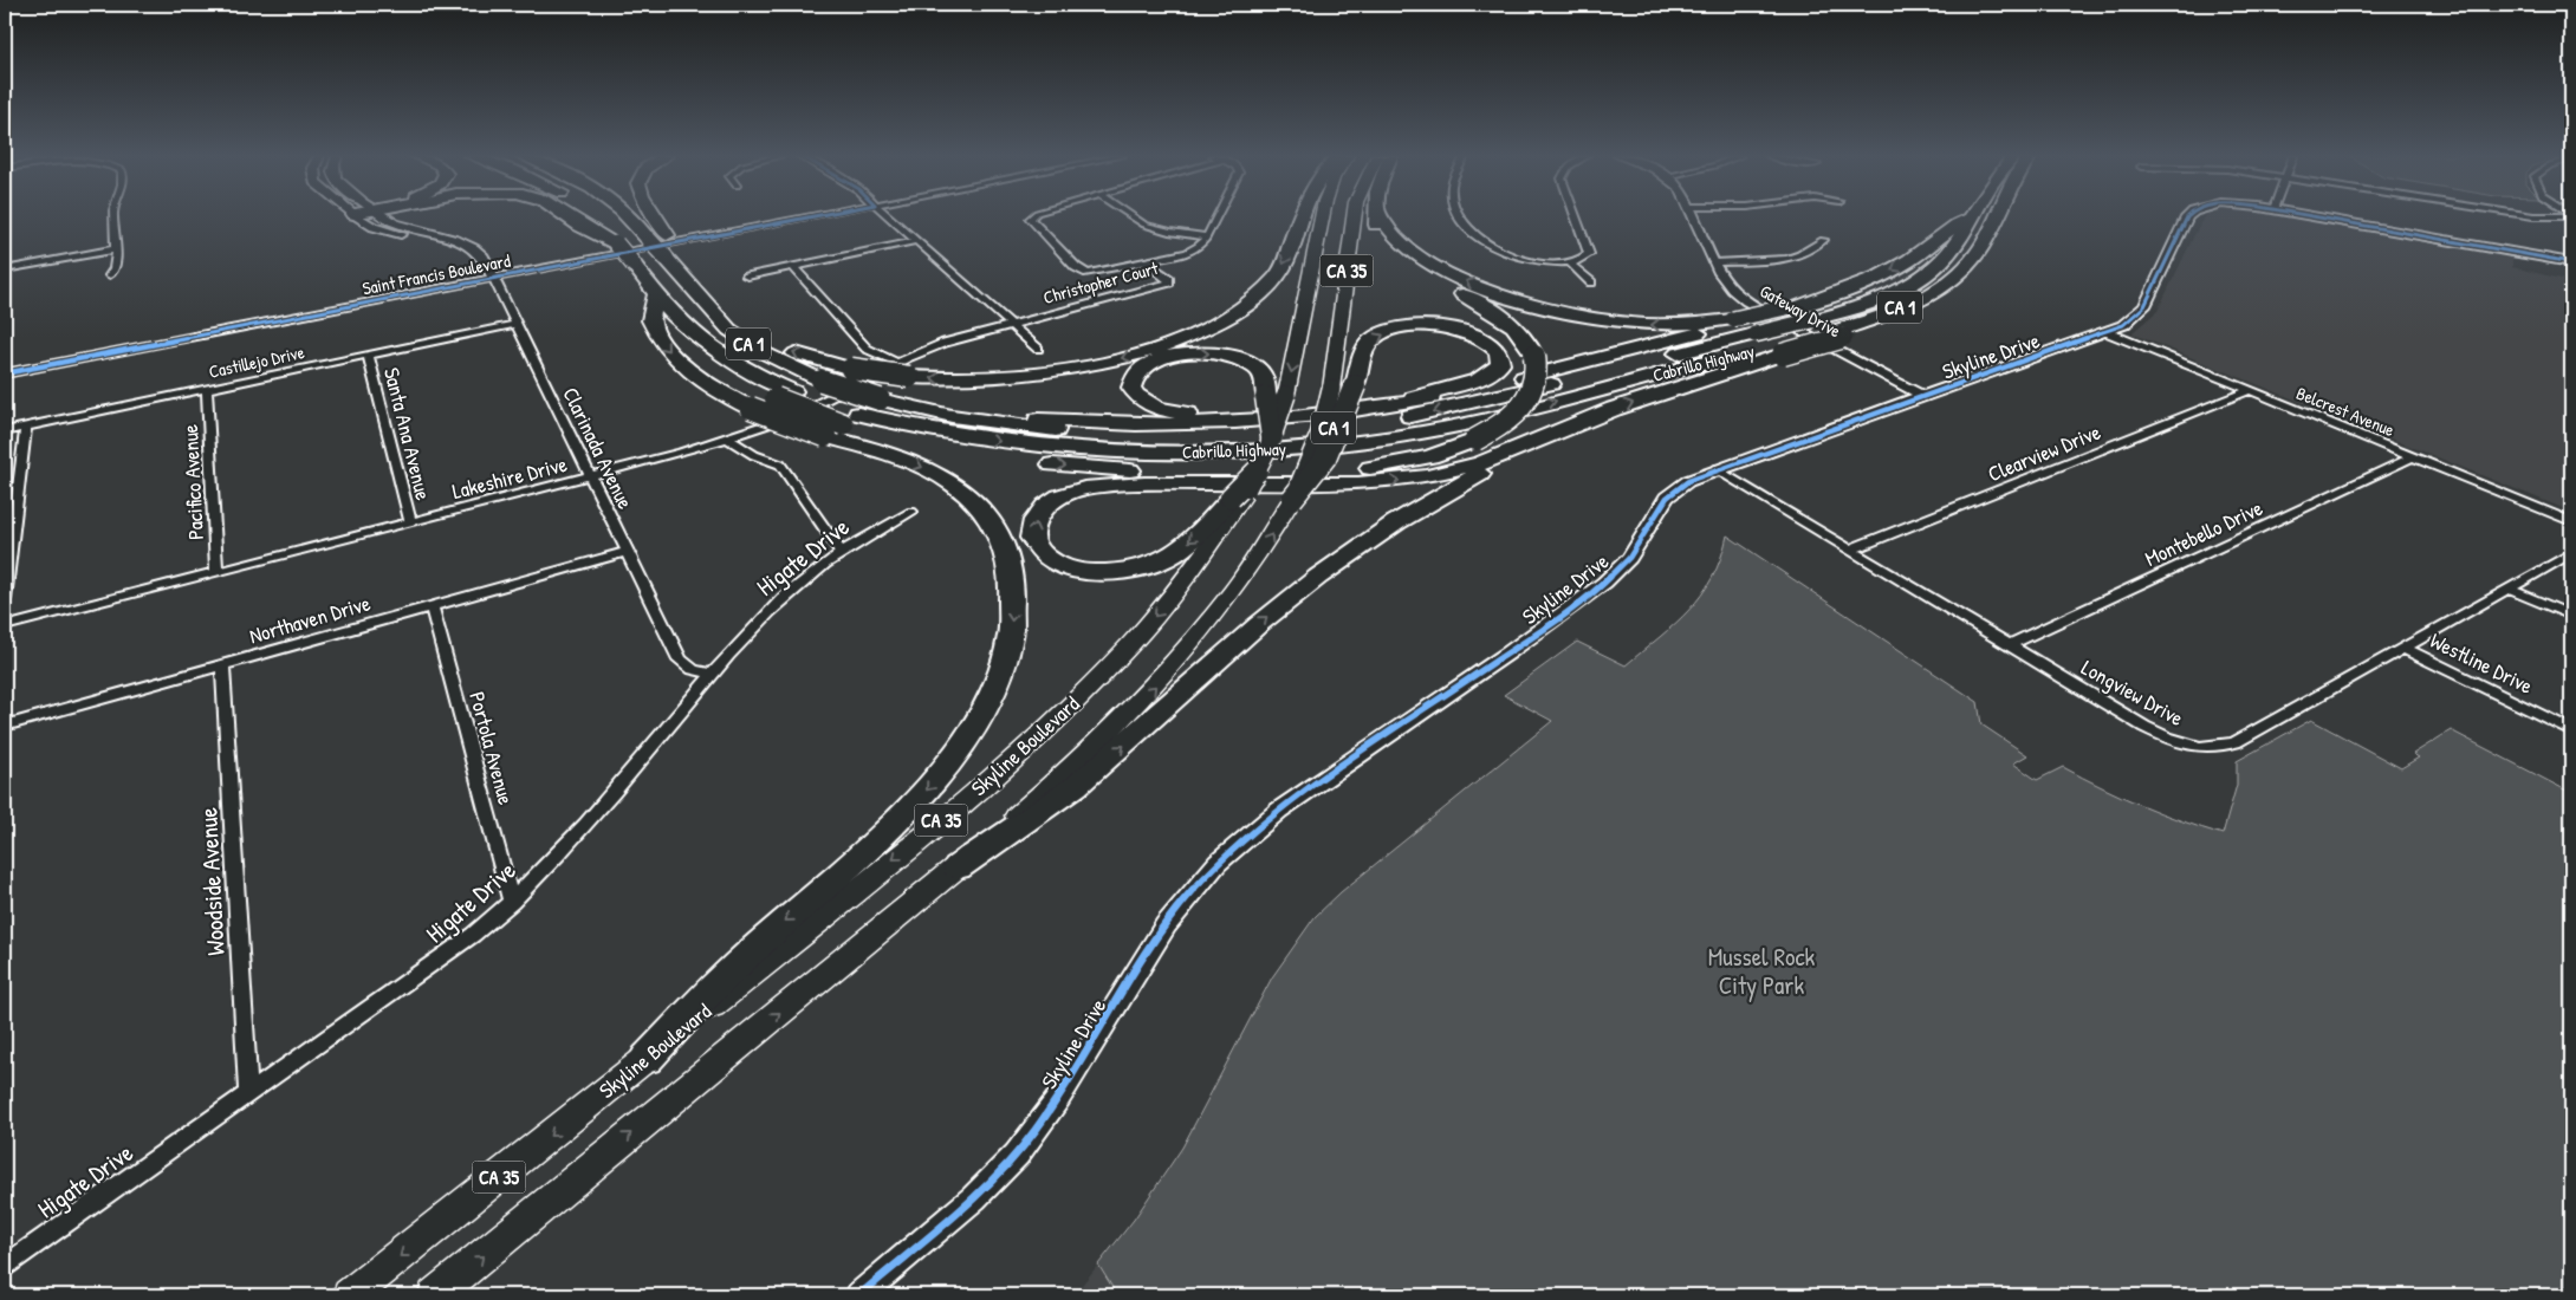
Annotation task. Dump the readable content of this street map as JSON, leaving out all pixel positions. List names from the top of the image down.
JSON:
{
  "streets": {
    "highway": ["CA 1", "Cabrillo Highway"],
    "main road": ["CA 35", "Skyline Boulevard"],
    "street": [
      "Saint Francis Boulevard",
      "Christopher Court",
      "Gateway Drive",
      "Skyline Drive",
      "Castillejo Drive",
      "Belcrest Avenue",
      "Santa Ana Avenue",
      "Clarinada Avenue",
      "Clearview Drive",
      "Lakeshire Drive",
      "Pacifico Avenue",
      "Montebello Drive",
      "Higate Drive",
      "Northaven Drive",
      "Westline Drive",
      "Longview Drive",
      "Portola Avenue",
      "Woodside Avenue"
    ]
  },
  "crossings": [
    ["Saint Francis Boulevard", "Clarinada Avenue"],
    ["Christopher Court", "Lakeshire Drive"],
    ["CA 1", "Cabrillo Highway"],
    ["Gateway Drive", "Skyline Drive"],
    ["Skyline Drive", "Belcrest Avenue"],
    ["Skyline Drive", "Longview Drive"],
    ["Castillejo Drive", "Santa Ana Avenue"],
    ["Castillejo Drive", "Clarinada Avenue"],
    ["Castillejo Drive", "Pacifico Avenue"],
    ["Belcrest Avenue", "Clearview Drive"],
    ["Belcrest Avenue", "Montebello Drive"],
    ["Santa Ana Avenue", "Lakeshire Drive"],
    ["Clarinada Avenue", "Lakeshire Drive"],
    ["Clarinada Avenue", "Higate Drive"],
    ["Clarinada Avenue", "Northaven Drive"],
    ["Clearview Drive", "Longview Drive"],
    ["Lakeshire Drive", "Pacifico Avenue"],
    ["Montebello Drive", "Longview Drive"],
    ["Higate Drive", "Portola Avenue"],
    ["Higate Drive", "Woodside Avenue"],
    ["Northaven Drive", "Portola Avenue"],
    ["Northaven Drive", "Woodside Avenue"],
    ["Westline Drive", "Longview Drive"]
  ],
  "parks": ["Mussel Rock City Park"]
}
